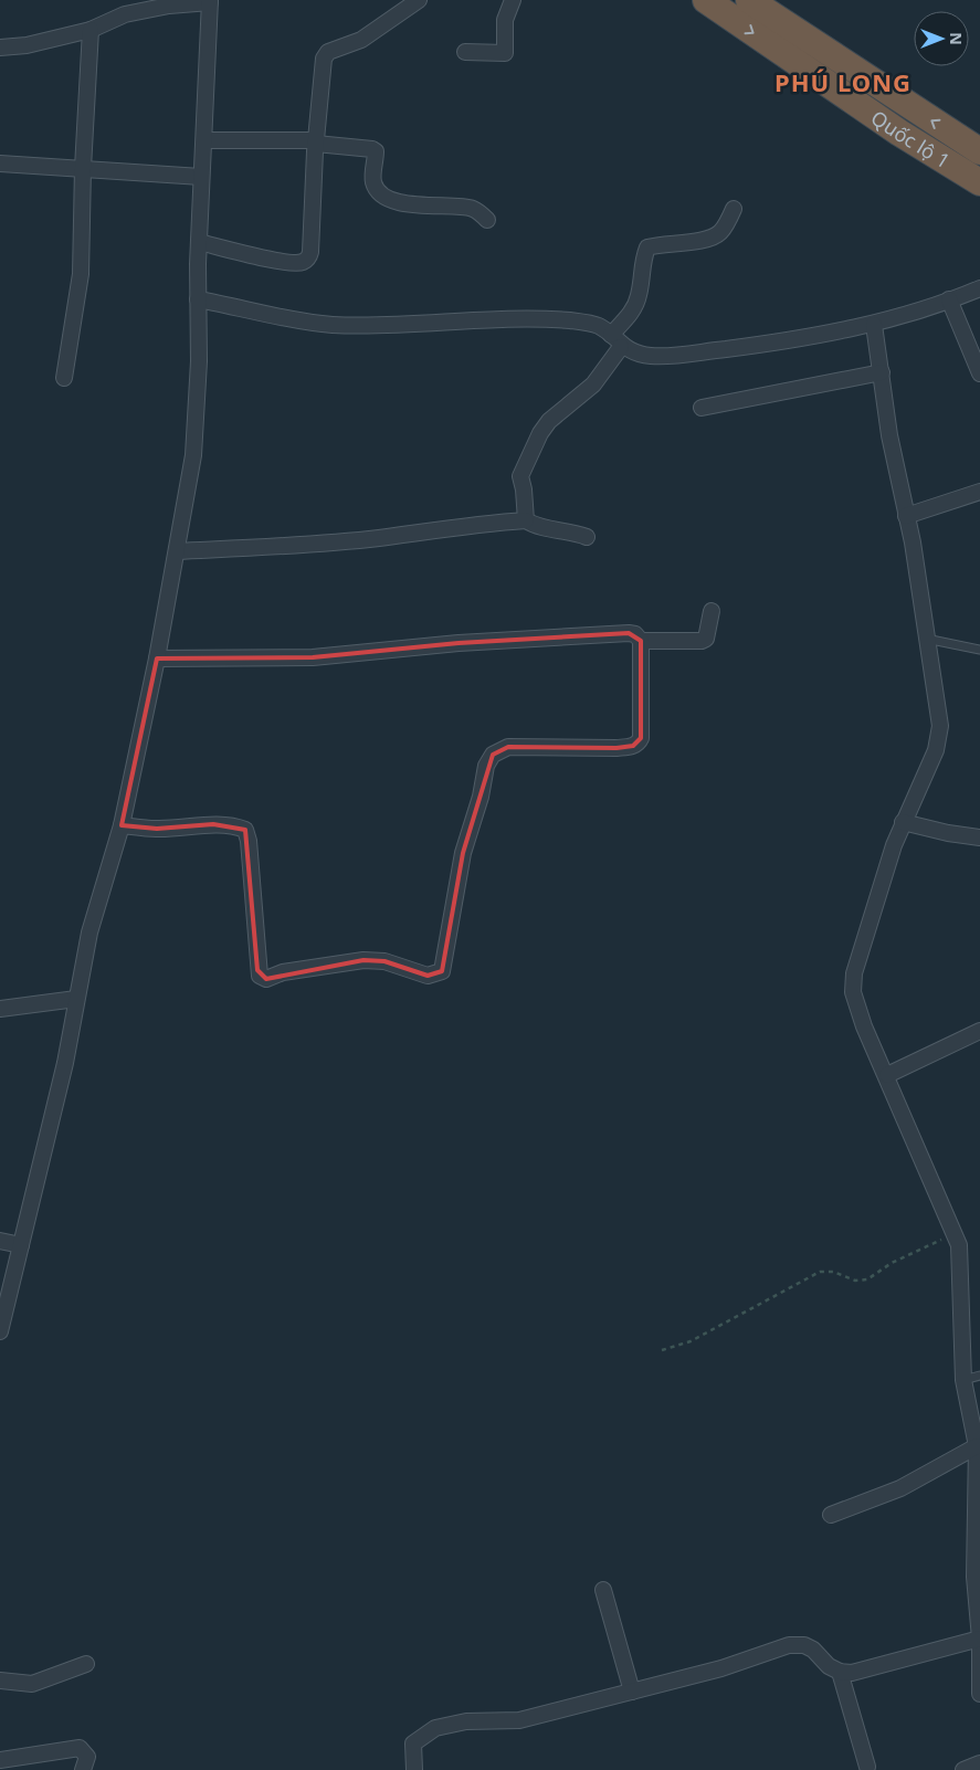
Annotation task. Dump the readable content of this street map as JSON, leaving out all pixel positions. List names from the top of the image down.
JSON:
{
  "streets": {
    "highway": ["Quốc lộ 1"]
  },
  "districts": ["PHÚ LONG"],
  "north": "right"
}
